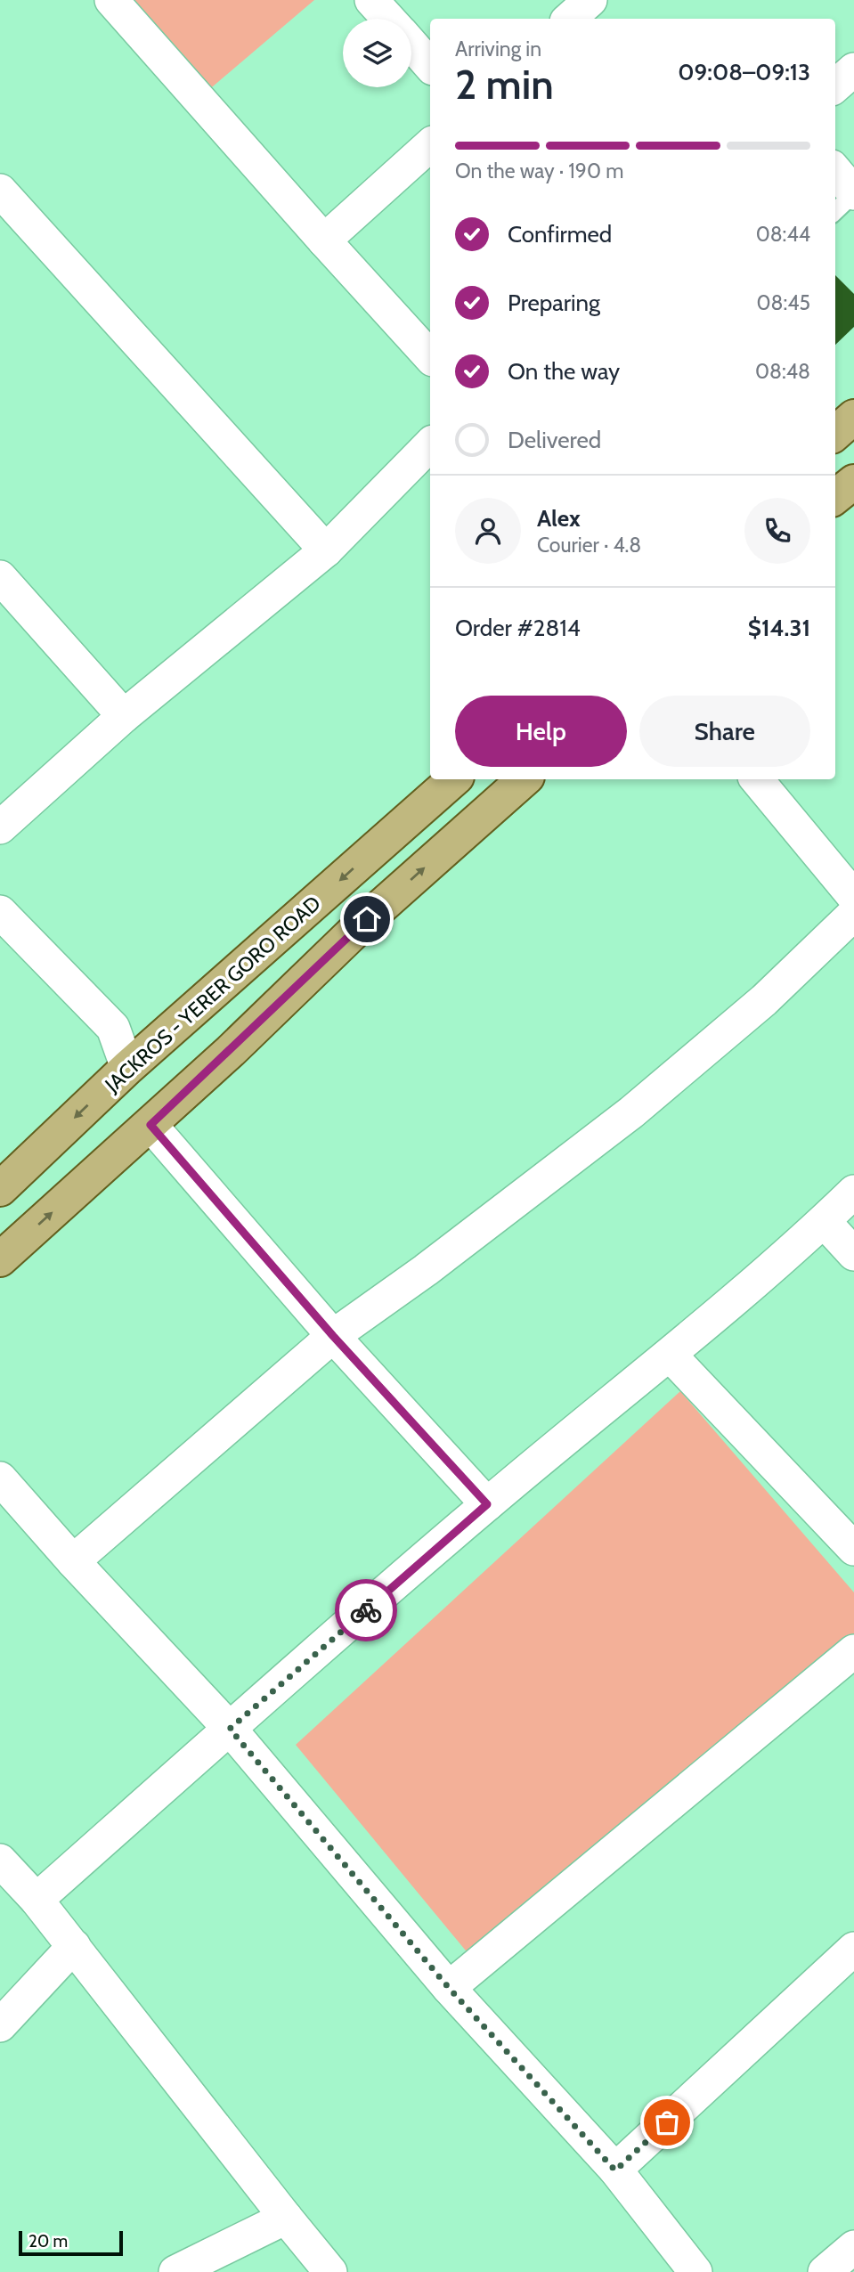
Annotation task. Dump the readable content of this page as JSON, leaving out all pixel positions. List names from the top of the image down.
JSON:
{
  "streets": {
    "main road": ["JACKROS - YERER GORO ROAD"]
  },
  "scale_bar": "20 m",
  "page": {
    "heading": ["2 min", "Arriving in", "09:08–09:13"],
    "panel": [
      "Alex",
      "Courier · 4.8",
      "Order #2814",
      "$14.31"
    ],
    "bar": "On the way · 190 m",
    "list": [
      ["Confirmed", "08:44"],
      ["Preparing", "08:45"],
      ["On the way", "08:48"],
      "Delivered"
    ],
    "buttons": ["Help", "Share"],
    "scale": "20 m"
  }
}
